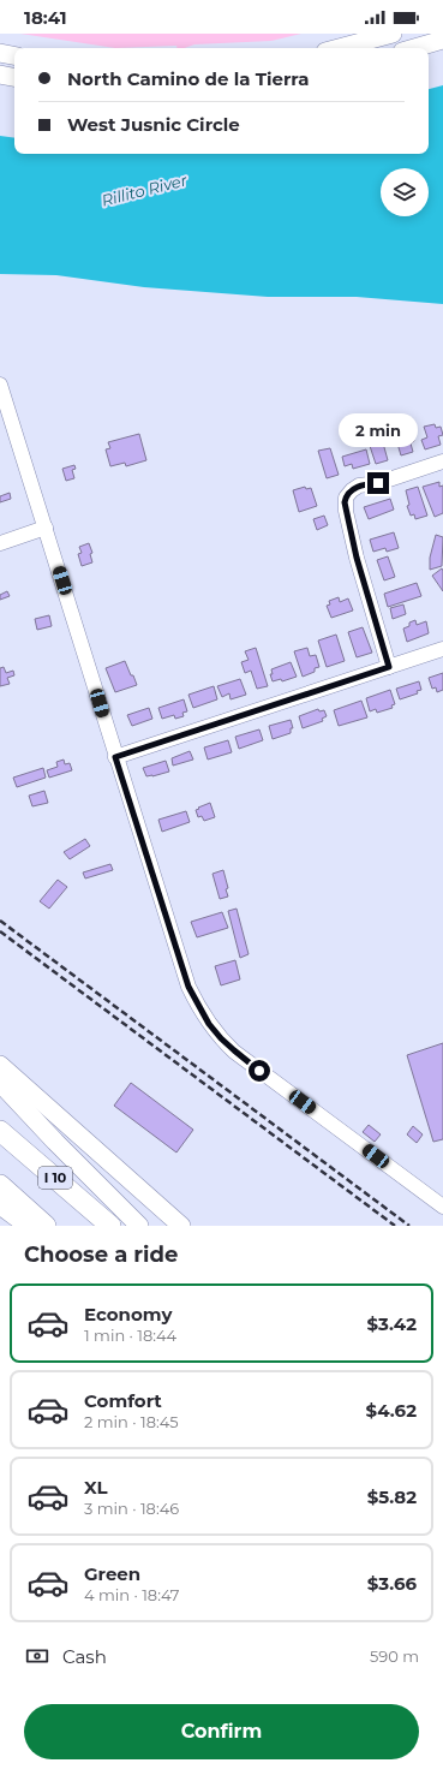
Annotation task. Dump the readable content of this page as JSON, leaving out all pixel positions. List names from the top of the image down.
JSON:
{
  "streets": {
    "highway": ["I 10"]
  },
  "water": ["Rillito River"],
  "page": {
    "status": "18:41",
    "banner": ["North Camino de la Tierra", "West Jusnic Circle"],
    "bubble": "2 min",
    "heading": "Choose a ride",
    "list": [
      {
        "name": "Economy",
        "note": "1 min · 18:44",
        "value": "$3.42"
      },
      {
        "name": "Comfort",
        "note": "2 min · 18:45",
        "value": "$4.62"
      },
      {
        "name": "XL",
        "note": "3 min · 18:46",
        "value": "$5.82"
      },
      {
        "name": "Green",
        "note": "4 min · 18:47",
        "value": "$3.66"
      }
    ],
    "pay": ["Cash", "590 m"],
    "buttons": "Confirm"
  }
}
